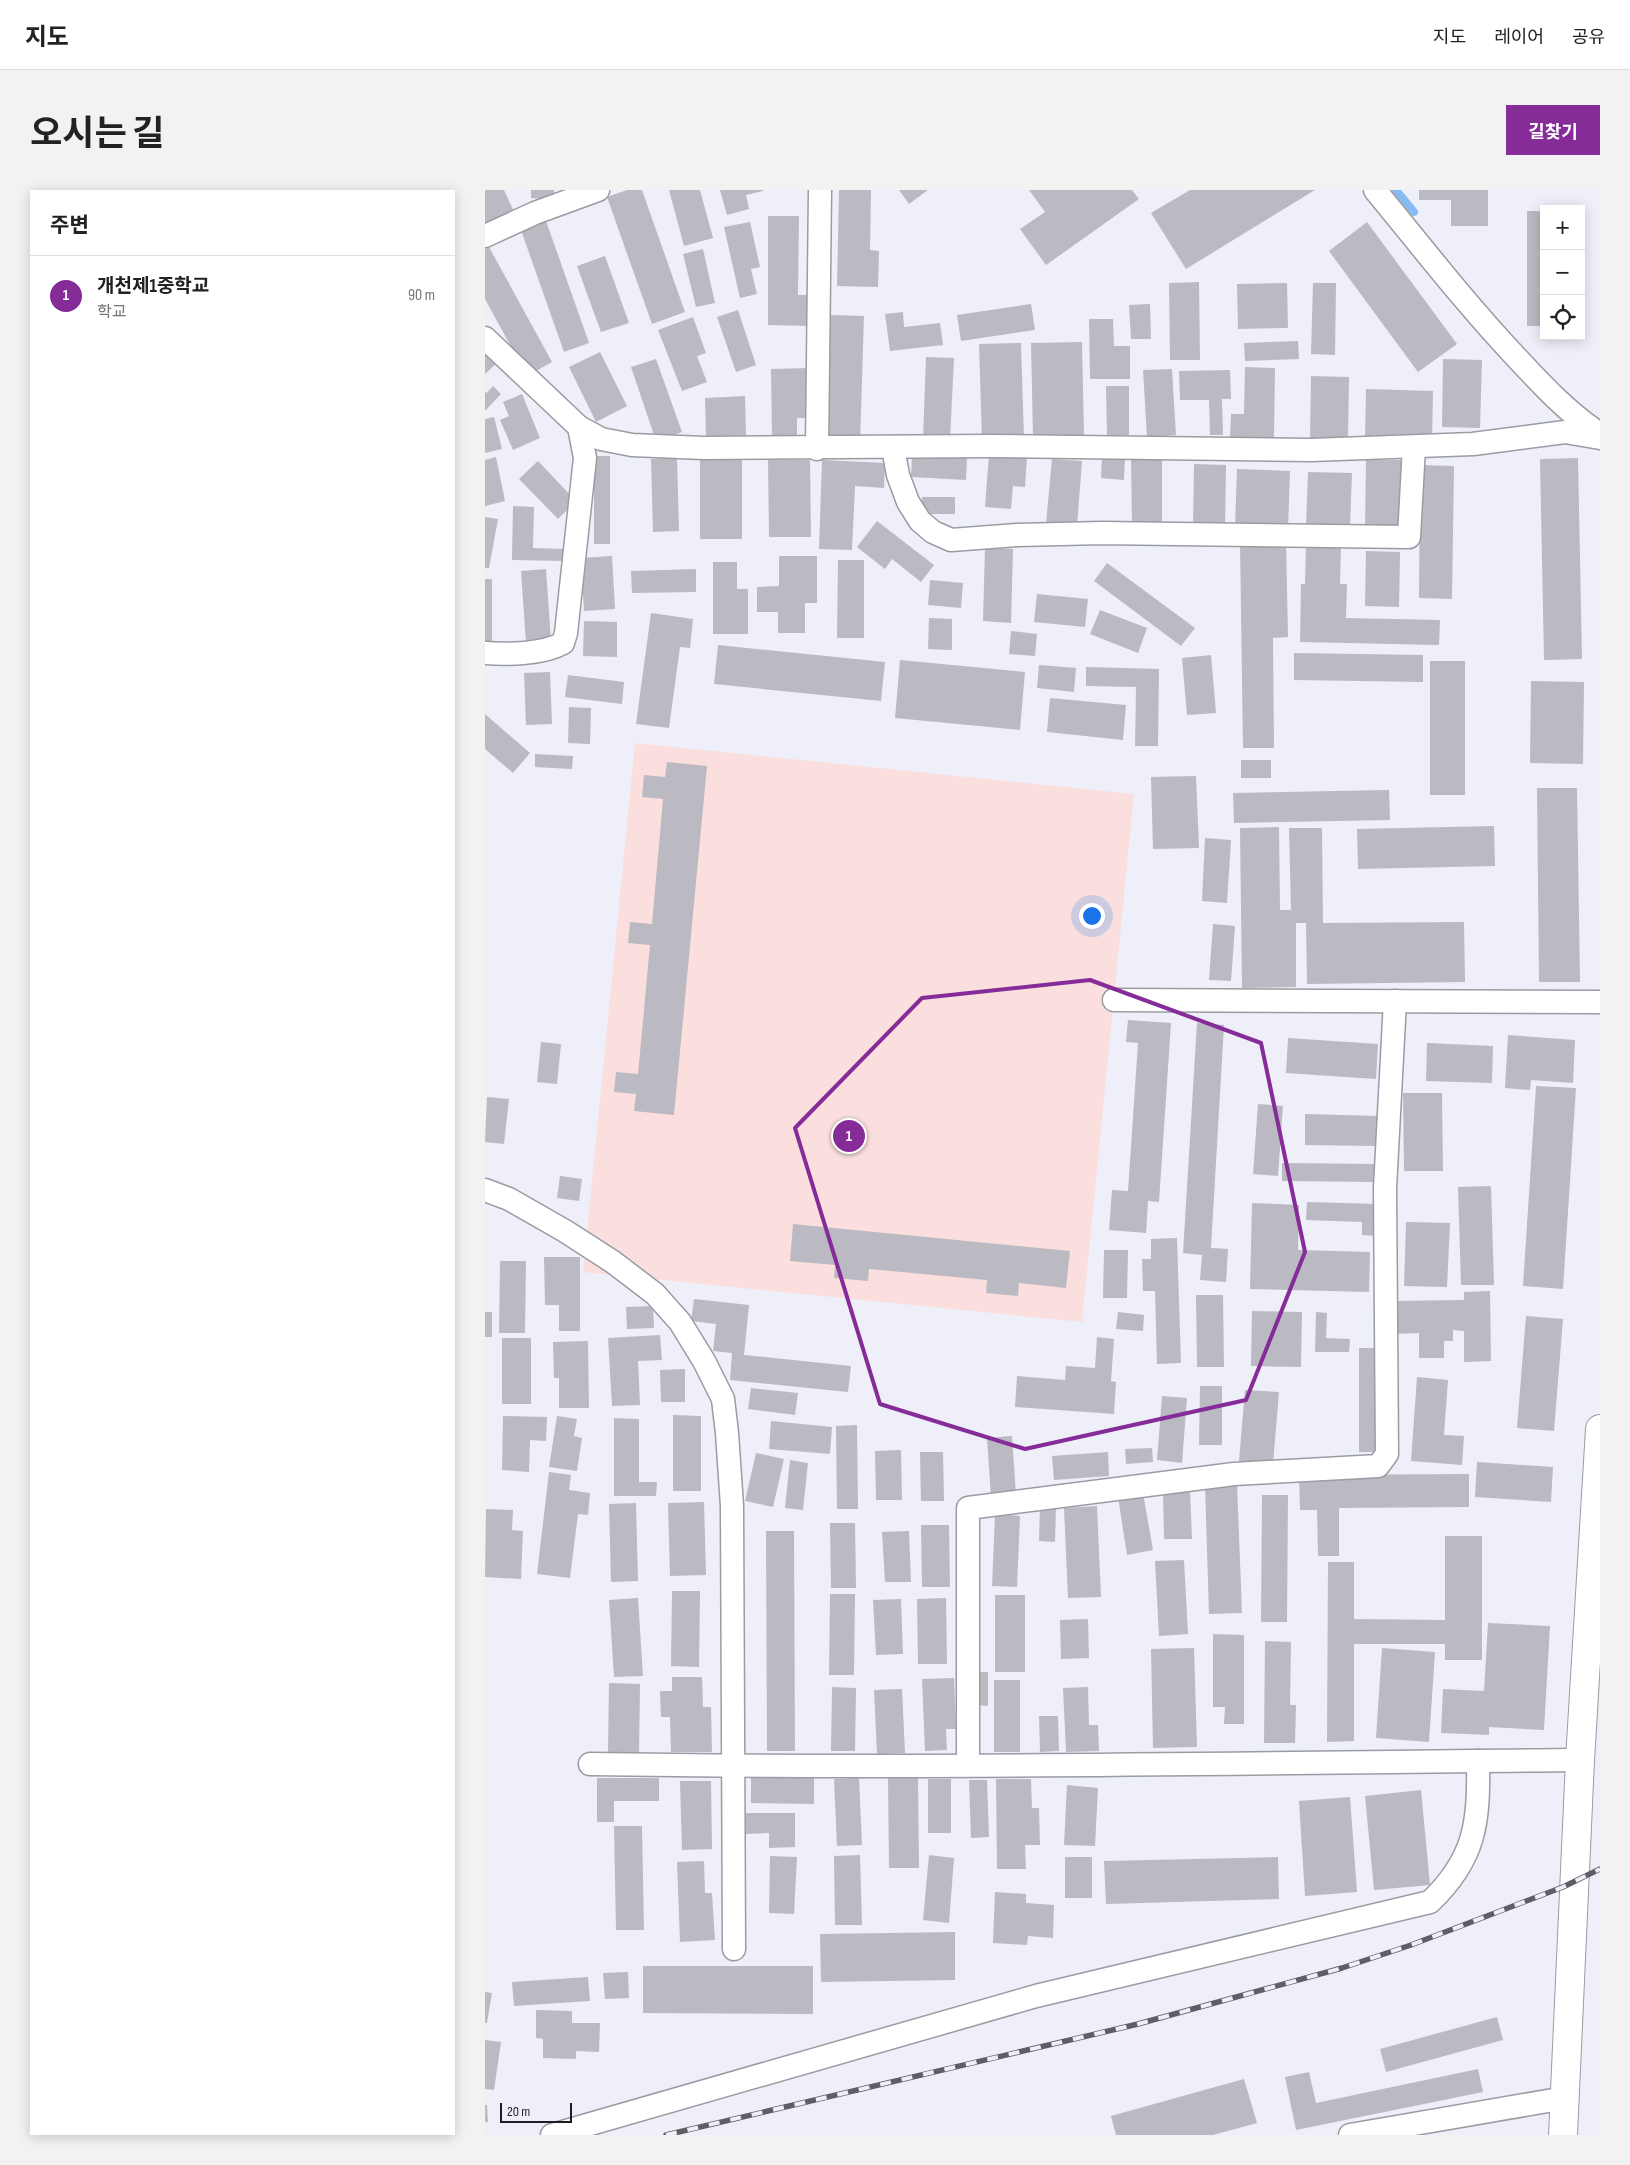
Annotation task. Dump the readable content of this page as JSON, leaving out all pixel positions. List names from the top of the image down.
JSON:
{
  "scale_bar": "20 m",
  "page": {
    "header": "지도",
    "nav": ["지도", "레이어", "공유"],
    "title": "오시는 길",
    "buttons": "길찾기",
    "heading": "주변",
    "map_buttons": ["+", "−"],
    "list": [
      {
        "mark": "1",
        "name": "개천제1중학교",
        "note": "학교",
        "value": "90 m"
      }
    ],
    "pins": "1",
    "scale": "20 m"
  }
}
